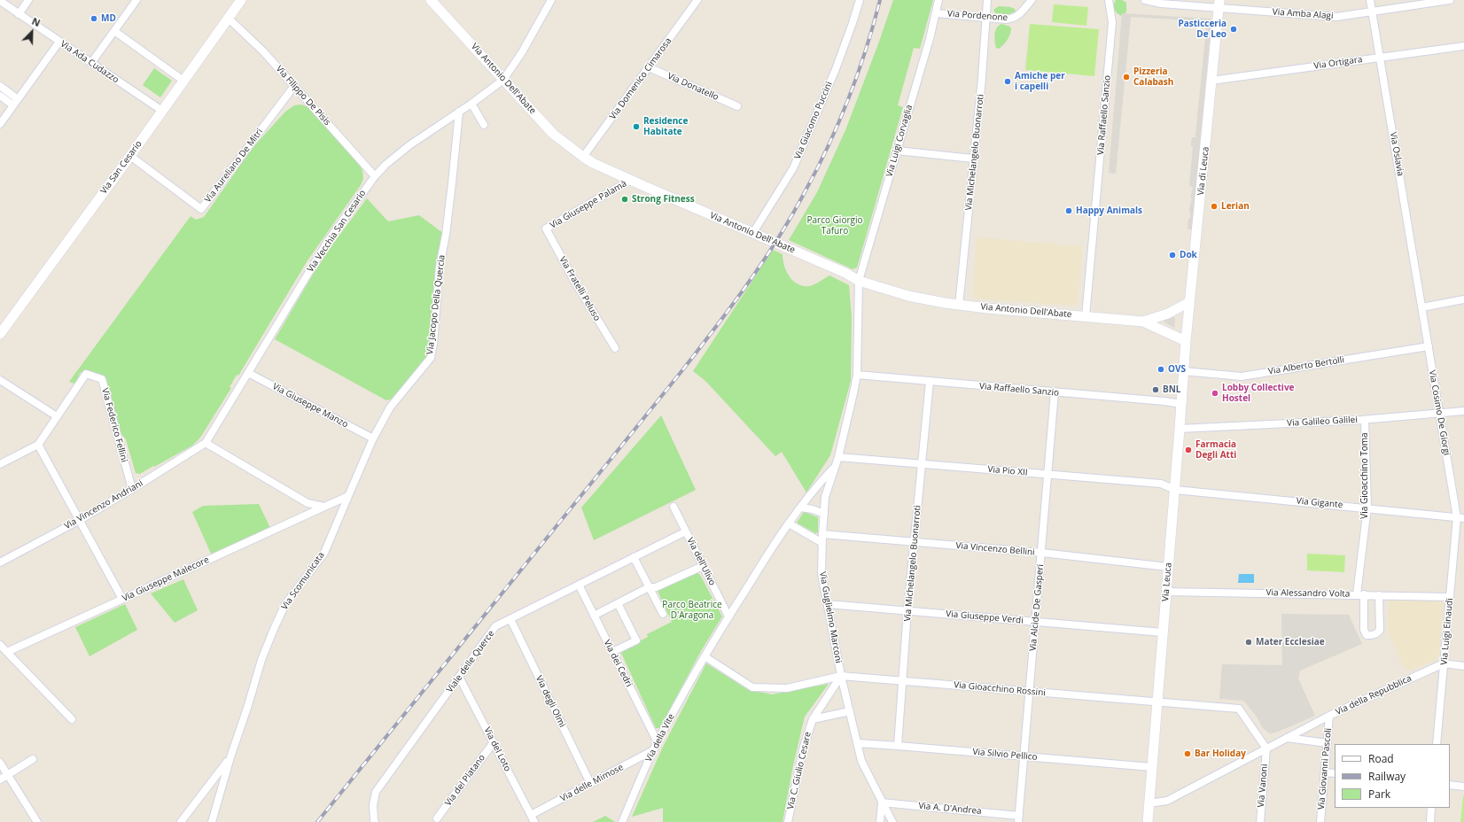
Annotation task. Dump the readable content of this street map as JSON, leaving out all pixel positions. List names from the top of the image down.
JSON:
{
  "streets": {
    "main road": [
      "Via Antonio Dell'Abate",
      "Via San Cesario",
      "Via di Leuca",
      "Via Leuca"
    ],
    "street": [
      "Via Amba Alagi",
      "Via Pordenone",
      "Via Ada Cudazzo",
      "Via Ortigara",
      "Via Domenico Cimarosa",
      "Via Donatello",
      "Via Filippo De Pisis",
      "Via Raffaello Sanzio",
      "Via Giacomo Puccini",
      "Via Luigi Corvaglia",
      "Via Michelangelo Buonarroti",
      "Via Oslavia",
      "Via Aureliano De Mitri",
      "Via Giuseppe Palamà",
      "Via Vecchia San Cesario",
      "Via Fratelli Peluso",
      "Via Jacopo Della Quercia",
      "Via Alberto Bertolli",
      "Via Giuseppe Manzo",
      "Via Cosimo De Giorgi",
      "Via Galileo Galilei",
      "Via Federico Fellini",
      "Via Pio XII",
      "Via Gioacchino Toma",
      "Via Gigante",
      "Via Vincenzo Andriani",
      "Via Vincenzo Bellini",
      "Via dell'Ulivo",
      "Via Giuseppe Malecore",
      "Via Scomunicata",
      "Via Alessandro Volta",
      "Via Alcide De Gasperi",
      "Via Guglielmo Marconi",
      "Via Giuseppe Verdi",
      "Via Luigi Einaudi",
      "Viale delle Querce",
      "Via dei Cedri",
      "Via Gioacchino Rossini",
      "Via della Repubblica",
      "Via degli Olmi",
      "Via della Vite",
      "Via del Loto",
      "Via Silvio Pellico",
      "Via Giovanni Pascoli",
      "Via C. Giulio Cesare",
      "Via del Platano",
      "Via delle Mimose",
      "Via Vanoni",
      "Via A. D'Andrea"
    ]
  },
  "crossings": [
    ["Via Amba Alagi", "Via Oslavia"],
    ["Via Amba Alagi", "Via di Leuca"],
    ["Via Pordenone", "Via Luigi Corvaglia"],
    ["Via Pordenone", "Via Michelangelo Buonarroti"],
    ["Via Ada Cudazzo", "Via San Cesario"],
    ["Via Ortigara", "Via Oslavia"],
    ["Via Ortigara", "Via di Leuca"],
    ["Via Antonio Dell'Abate", "Via Domenico Cimarosa"],
    ["Via Antonio Dell'Abate", "Via Raffaello Sanzio"],
    ["Via Antonio Dell'Abate", "Via Giacomo Puccini"],
    ["Via Antonio Dell'Abate", "Via Luigi Corvaglia"],
    ["Via Antonio Dell'Abate", "Via Michelangelo Buonarroti"],
    ["Via Antonio Dell'Abate", "Via di Leuca"],
    ["Via Antonio Dell'Abate", "Via Giuseppe Palamà"],
    ["Via Antonio Dell'Abate", "Via Vecchia San Cesario"],
    ["Via Antonio Dell'Abate", "Via Leuca"],
    ["Via Antonio Dell'Abate", "Via Guglielmo Marconi"],
    ["Via Domenico Cimarosa", "Via Donatello"],
    ["Via Filippo De Pisis", "Via Aureliano De Mitri"],
    ["Via Filippo De Pisis", "Via San Cesario"],
    ["Via Filippo De Pisis", "Via Vecchia San Cesario"],
    ["Via Raffaello Sanzio", "Via Michelangelo Buonarroti"],
    ["Via Raffaello Sanzio", "Via Leuca"],
    ["Via Raffaello Sanzio", "Via Alcide De Gasperi"],
    ["Via Raffaello Sanzio", "Via Guglielmo Marconi"],
    ["Via Luigi Corvaglia", "Via Guglielmo Marconi"],
    ["Via Michelangelo Buonarroti", "Via Pio XII"],
    ["Via Michelangelo Buonarroti", "Via Vincenzo Bellini"],
    ["Via Michelangelo Buonarroti", "Via Giuseppe Verdi"],
    ["Via Michelangelo Buonarroti", "Via Gioacchino Rossini"],
    ["Via Michelangelo Buonarroti", "Via Silvio Pellico"],
    ["Via Oslavia", "Via Cosimo De Giorgi"],
    ["Via Aureliano De Mitri", "Via San Cesario"],
    ["Via di Leuca", "Via Leuca"],
    ["Via Giuseppe Palamà", "Via Fratelli Peluso"],
    ["Via Vecchia San Cesario", "Via Jacopo Della Quercia"],
    ["Via Vecchia San Cesario", "Via Giuseppe Manzo"],
    ["Via Vecchia San Cesario", "Via Vincenzo Andriani"],
    ["Via Jacopo Della Quercia", "Via Giuseppe Manzo"],
    ["Via Jacopo Della Quercia", "Via Scomunicata"],
    ["Via Alberto Bertolli", "Via Cosimo De Giorgi"],
    ["Via Alberto Bertolli", "Via Leuca"],
    ["Via Cosimo De Giorgi", "Via Galileo Galilei"],
    ["Via Cosimo De Giorgi", "Via Gigante"],
    ["Via Cosimo De Giorgi", "Via Luigi Einaudi"],
    ["Via Galileo Galilei", "Via Gioacchino Toma"],
    ["Via Galileo Galilei", "Via Leuca"],
    ["Via Federico Fellini", "Via Vincenzo Andriani"],
    ["Via Pio XII", "Via Gigante"],
    ["Via Pio XII", "Via Leuca"],
    ["Via Pio XII", "Via Alcide De Gasperi"],
    ["Via Pio XII", "Via Guglielmo Marconi"],
    ["Via Gioacchino Toma", "Via Gigante"],
    ["Via Gioacchino Toma", "Via Alessandro Volta"],
    ["Via Gigante", "Via Leuca"],
    ["Via Gigante", "Via Luigi Einaudi"],
    ["Via Vincenzo Bellini", "Via Leuca"],
    ["Via Vincenzo Bellini", "Via Alcide De Gasperi"],
    ["Via Vincenzo Bellini", "Via Guglielmo Marconi"],
    ["Via dell'Ulivo", "Viale delle Querce"],
    ["Via dell'Ulivo", "Via della Vite"],
    ["Via Leuca", "Via Alessandro Volta"],
    ["Via Leuca", "Via Giuseppe Verdi"],
    ["Via Leuca", "Via Gioacchino Rossini"],
    ["Via Leuca", "Via della Repubblica"],
    ["Via Leuca", "Via Silvio Pellico"],
    ["Via Alessandro Volta", "Via Luigi Einaudi"],
    ["Via Alcide De Gasperi", "Via Giuseppe Verdi"],
    ["Via Alcide De Gasperi", "Via Gioacchino Rossini"],
    ["Via Alcide De Gasperi", "Via Silvio Pellico"],
    ["Via Alcide De Gasperi", "Via A. D'Andrea"],
    ["Via Guglielmo Marconi", "Via Giuseppe Verdi"],
    ["Via Guglielmo Marconi", "Via Gioacchino Rossini"],
    ["Via Guglielmo Marconi", "Via della Vite"],
    ["Via Guglielmo Marconi", "Via Silvio Pellico"],
    ["Via Guglielmo Marconi", "Via C. Giulio Cesare"],
    ["Via Guglielmo Marconi", "Via A. D'Andrea"],
    ["Via Luigi Einaudi", "Via della Repubblica"],
    ["Viale delle Querce", "Via dei Cedri"],
    ["Viale delle Querce", "Via degli Olmi"],
    ["Viale delle Querce", "Via del Loto"],
    ["Via dei Cedri", "Via della Vite"],
    ["Via Gioacchino Rossini", "Via della Repubblica"],
    ["Via Gioacchino Rossini", "Via C. Giulio Cesare"],
    ["Via Gioacchino Rossini", "Via Vanoni"],
    ["Via della Repubblica", "Via Giovanni Pascoli"],
    ["Via della Repubblica", "Via Vanoni"],
    ["Via degli Olmi", "Via delle Mimose"],
    ["Via della Vite", "Via delle Mimose"],
    ["Via del Loto", "Via del Platano"],
    ["Via del Loto", "Via delle Mimose"]
  ],
  "parks": ["Parco Giorgio Tafuro", "Parco Beatrice D'Aragona"],
  "places": [
    "MD",
    "Pasticceria De Leo",
    "Pizzeria Calabash",
    "Amiche per i capelli",
    "Residence Habitate",
    "Strong Fitness",
    "Lerian",
    "Happy Animals",
    "Dok",
    "OVS",
    "BNL",
    "Lobby Collective Hostel",
    "Farmacia Degli Atti",
    "Mater Ecclesiae",
    "Bar Holiday"
  ],
  "legend": ["Road", "Railway", "Park"],
  "north": "top right"
}
